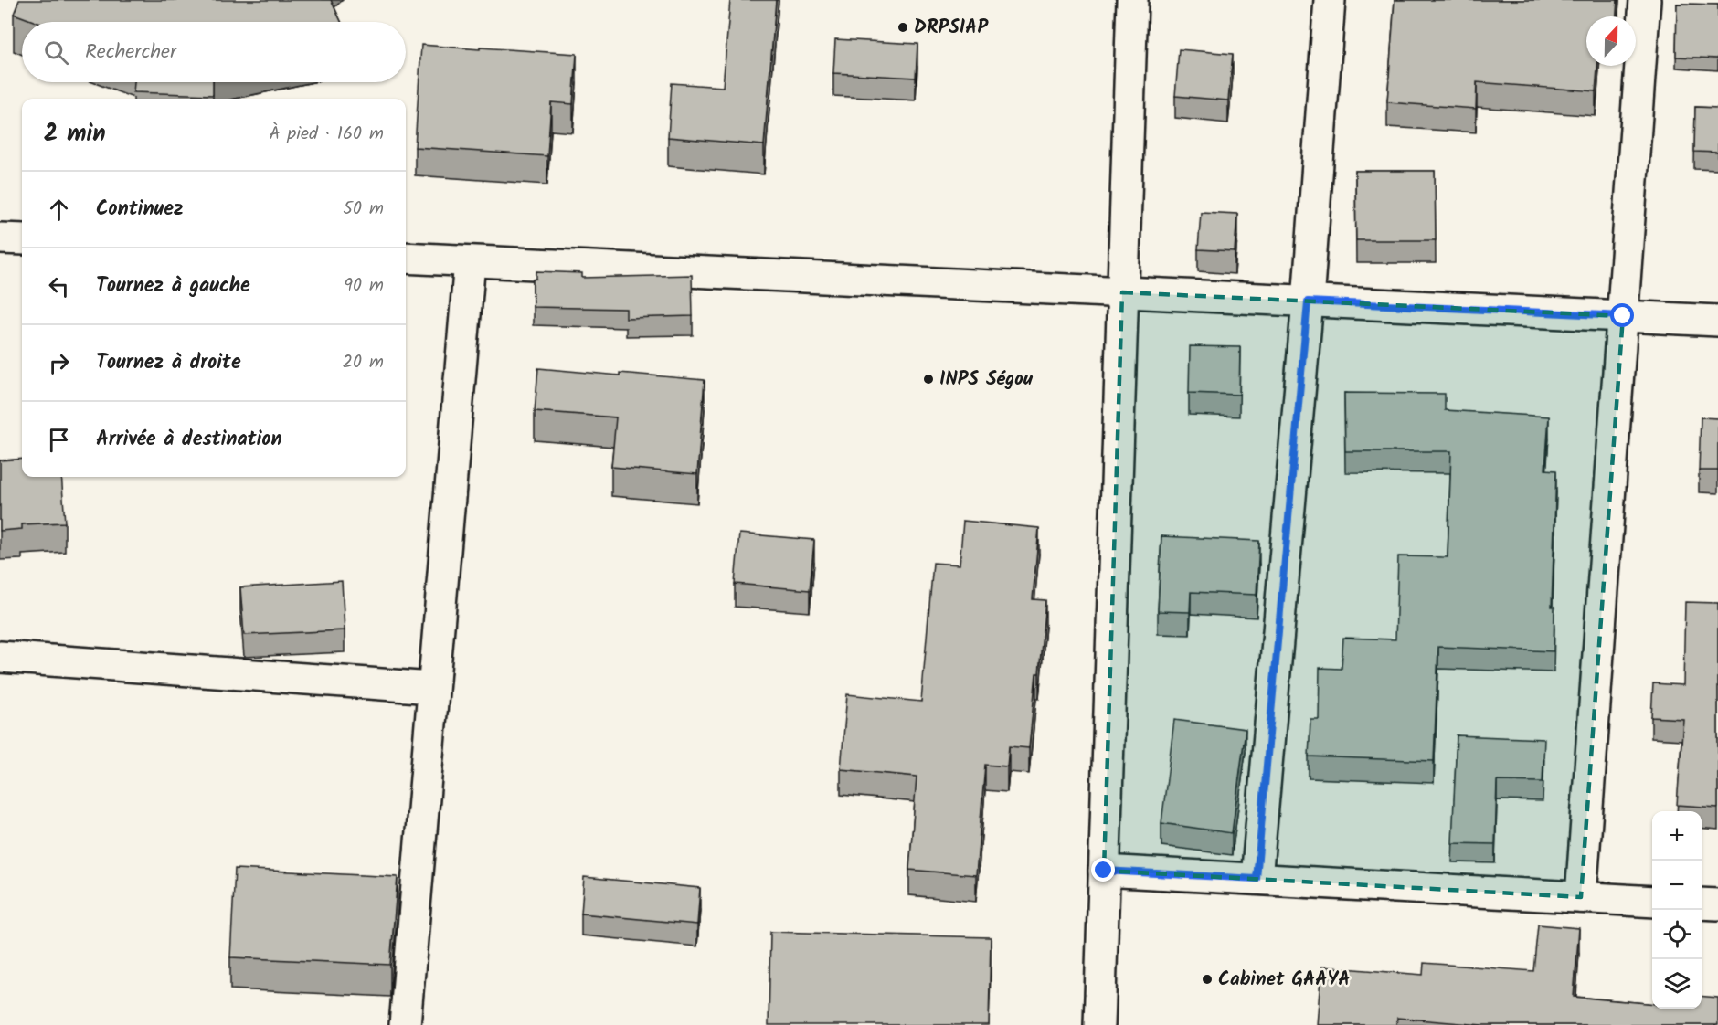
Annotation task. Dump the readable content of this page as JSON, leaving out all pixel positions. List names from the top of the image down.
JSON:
{
  "places": ["DRPSIAP", "INPS Ségou", "Cabinet GAAYA"],
  "north": "top",
  "page": {
    "search": "Rechercher",
    "heading": ["2 min", "À pied · 160 m"],
    "list": [
      ["Continuez", "50 m"],
      ["Tournez à gauche", "90 m"],
      ["Tournez à droite", "20 m"],
      "Arrivée à destination"
    ],
    "map_buttons": ["+", "−"]
  }
}
